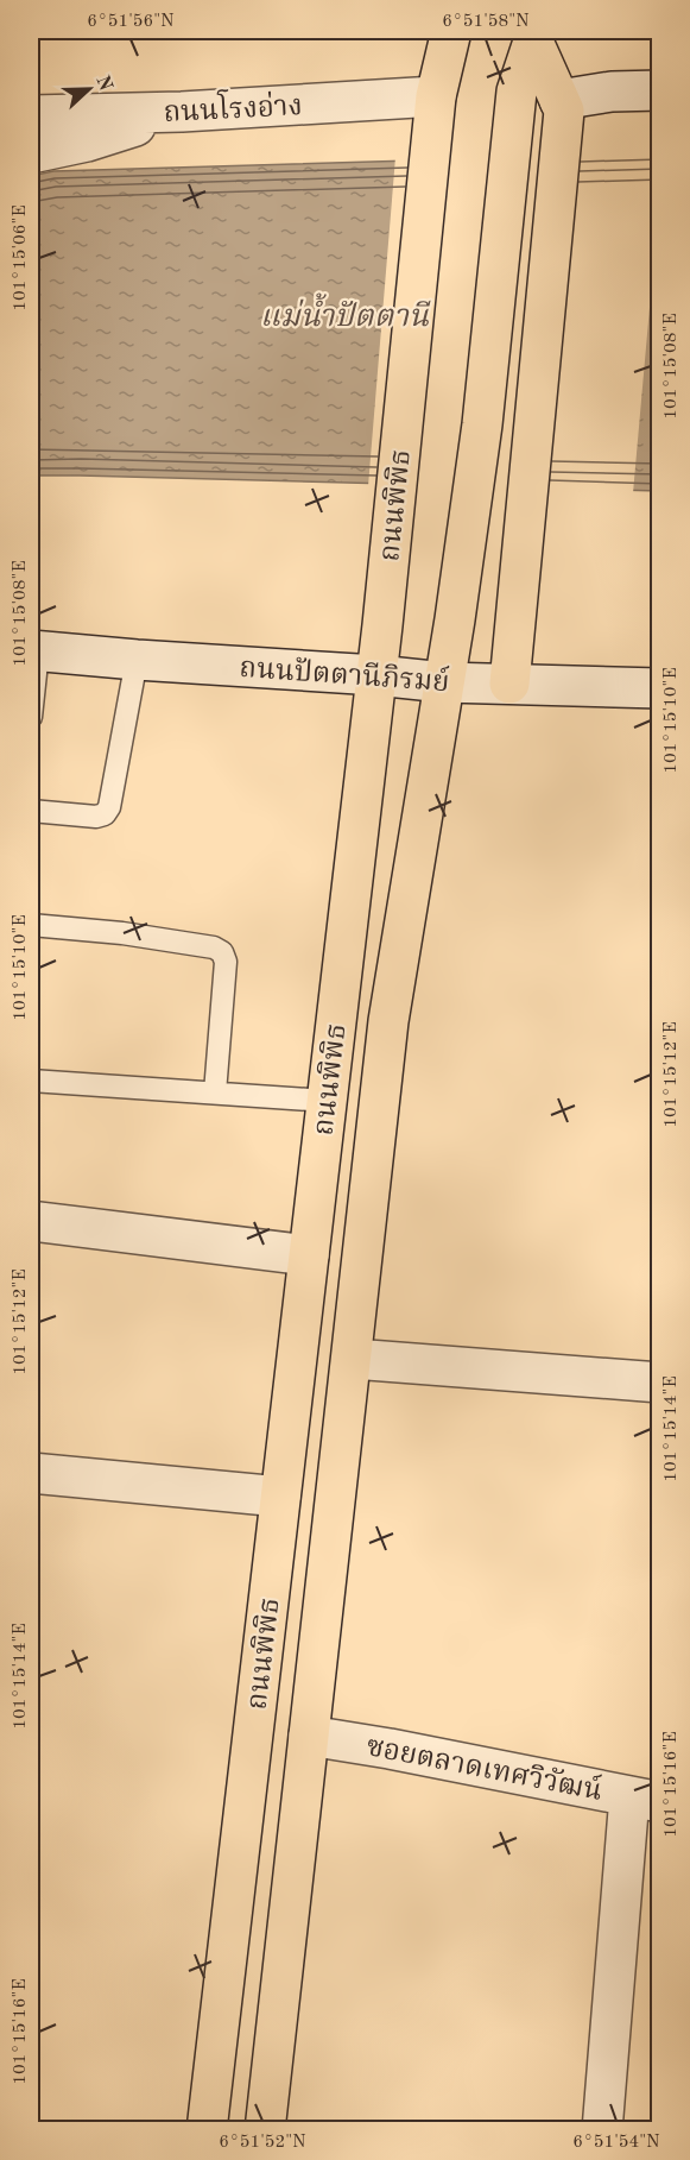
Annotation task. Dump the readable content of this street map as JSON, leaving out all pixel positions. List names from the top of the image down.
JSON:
{
  "streets": {
    "main road": ["ถนนพิพิธ"],
    "street": ["ถนนโรงอ่าง", "ถนนปัตตานีภิรมย์", "ซอยตลาดเทศวิวัฒน์"]
  },
  "crossings": [
    ["ถนนโรงอ่าง", "ถนนพิพิธ"],
    ["ถนนพิพิธ", "ถนนปัตตานีภิรมย์"],
    ["ถนนพิพิธ", "ซอยตลาดเทศวิวัฒน์"]
  ],
  "water": ["แม่น้ำปัตตานี"],
  "north": "right",
  "coordinates": [
    "6°51'56\"N",
    "6°51'58\"N",
    "101°15'06\"E",
    "101°15'08\"E",
    "101°15'10\"E",
    "101°15'12\"E",
    "101°15'14\"E",
    "101°15'16\"E",
    "6°51'52\"N",
    "6°51'54\"N"
  ]
}
